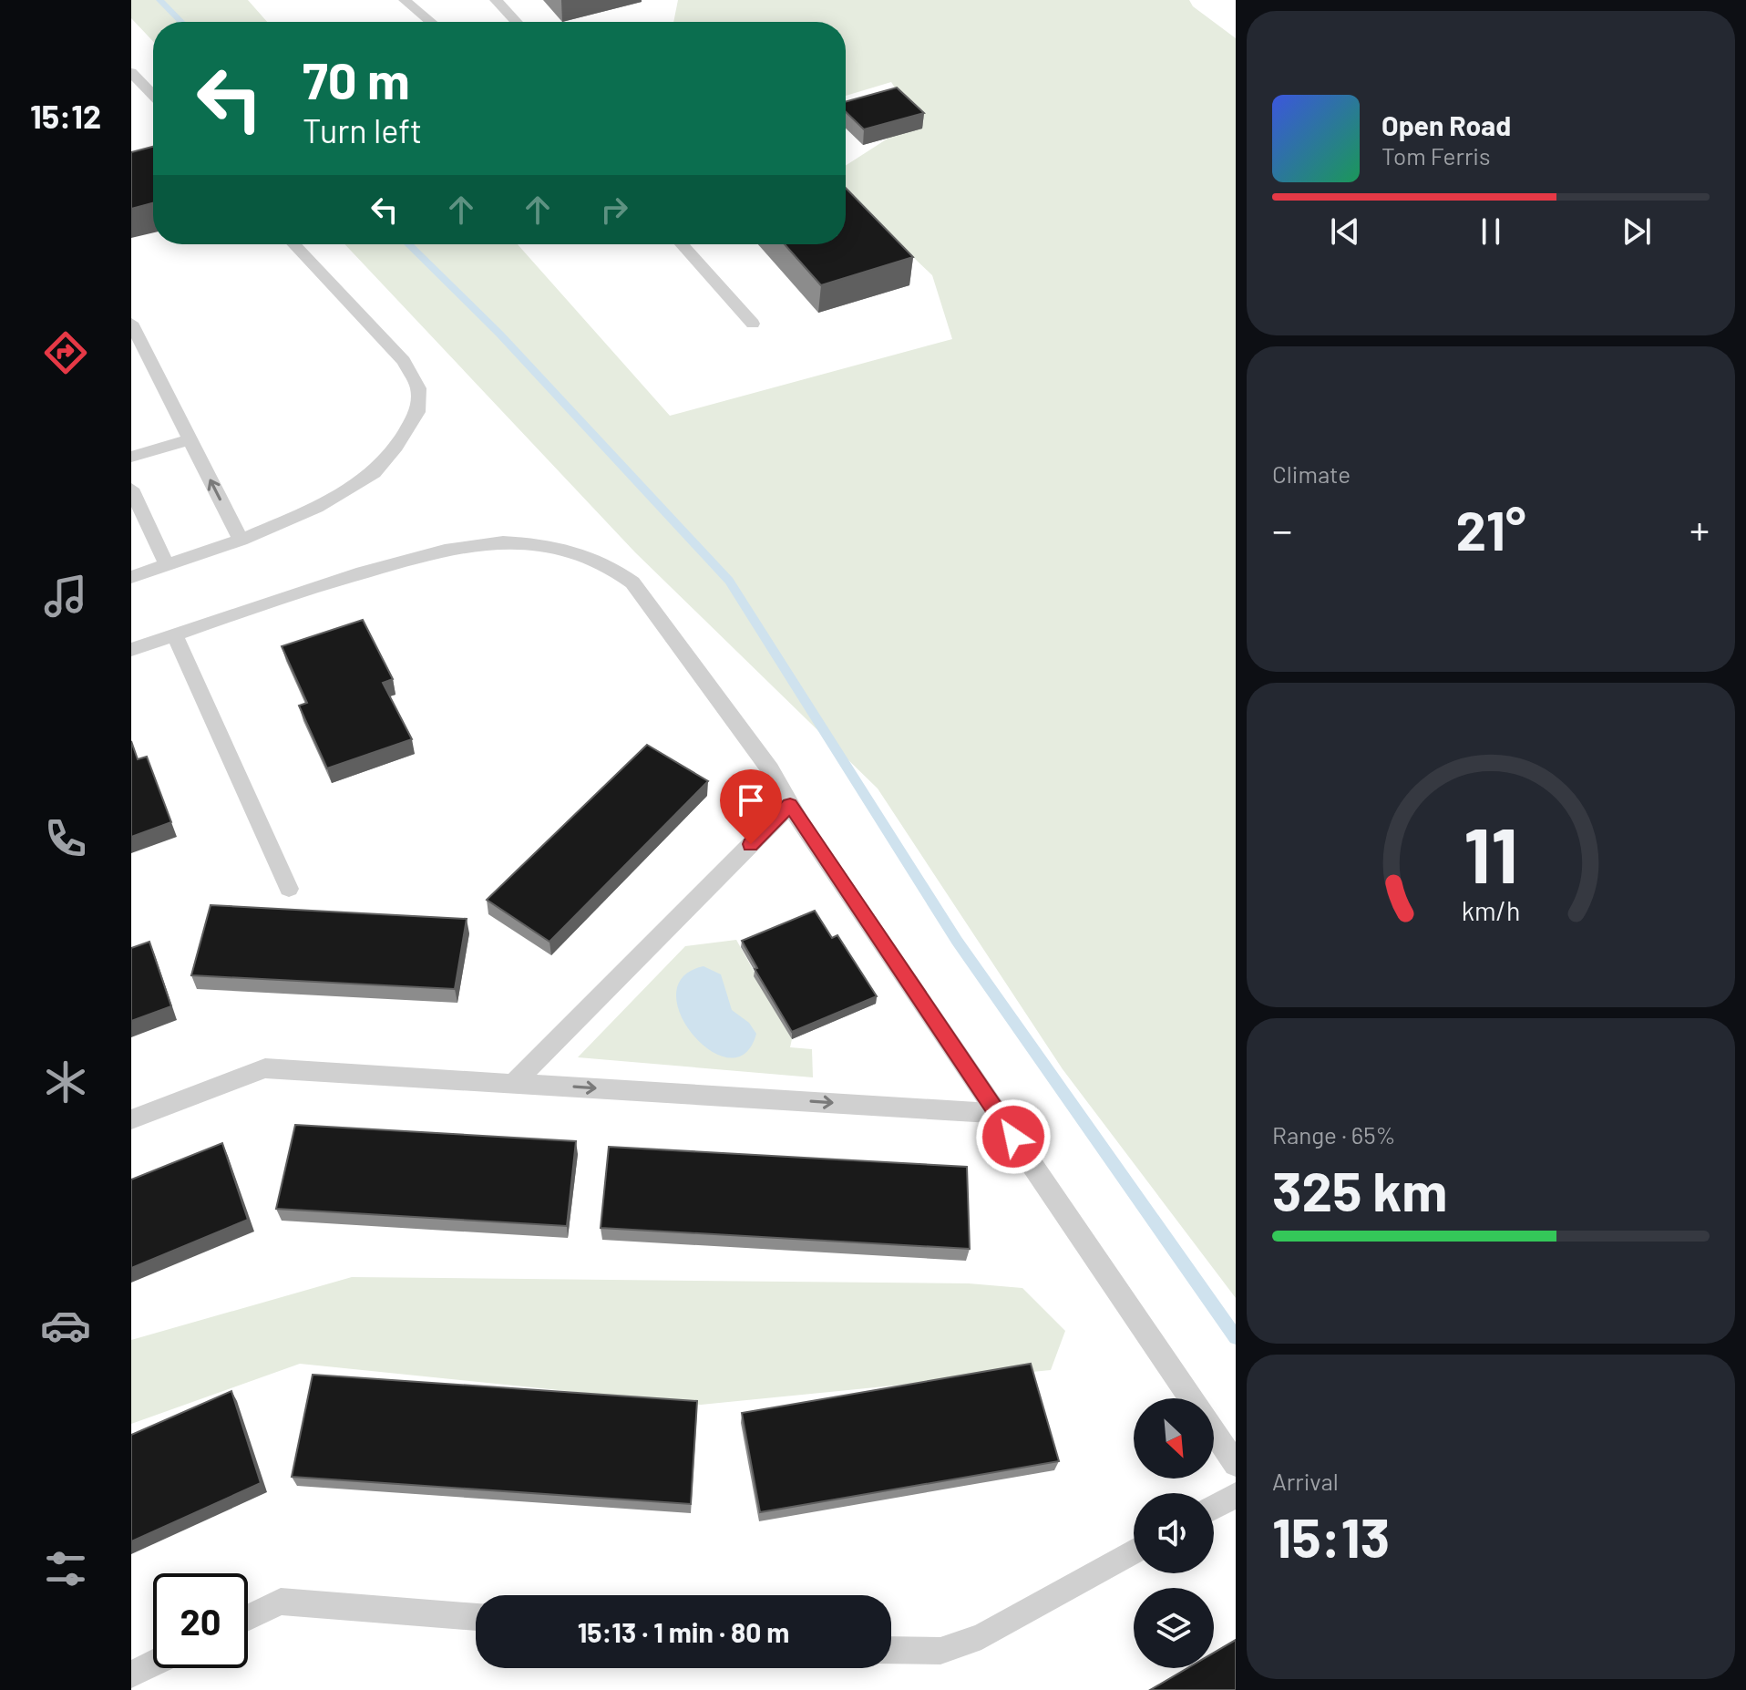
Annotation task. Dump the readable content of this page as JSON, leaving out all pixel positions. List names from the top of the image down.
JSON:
{
  "north": "bottom right",
  "page": {
    "tabs": "15:12",
    "turn": ["70 m", "Turn left"],
    "song": ["Open Road", "Tom Ferris"],
    "tile": [
      "Climate",
      ["Range · 65%", "325 km"],
      ["Arrival", "15:13"]
    ],
    "heat": ["−", "21°", "+"],
    "limit": "20",
    "trip": "15:13 · 1 min · 80 m",
    "gauge": ["11", "km/h"]
  }
}
